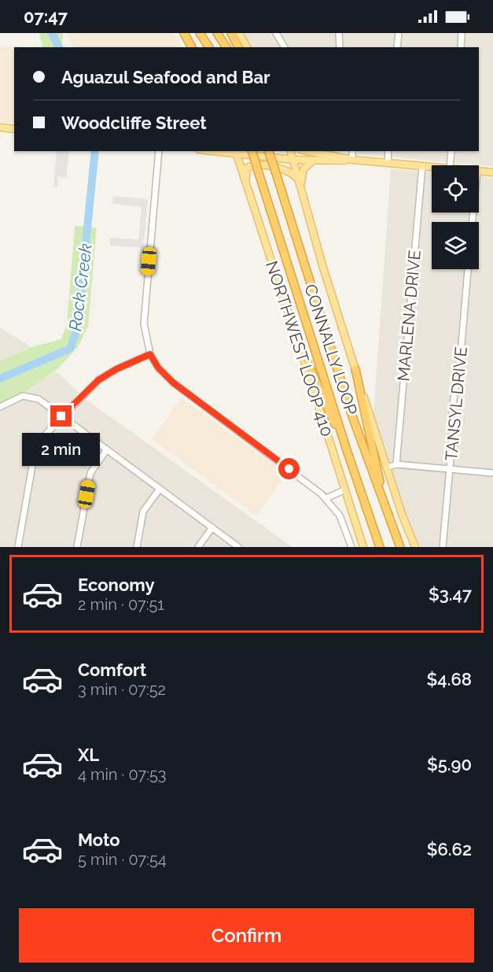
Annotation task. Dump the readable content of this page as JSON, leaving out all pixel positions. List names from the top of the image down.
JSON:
{
  "streets": {
    "highway": ["CONNALLY LOOP"],
    "main road": ["NORTHWEST LOOP 410"],
    "street": ["MARLENA DRIVE", "TANSYL DRIVE"]
  },
  "water": ["Rock Creek"],
  "page": {
    "status": "07:47",
    "banner": ["Aguazul Seafood and Bar", "Woodcliffe Street"],
    "bubble": "2 min",
    "list": [
      {
        "name": "Economy",
        "note": "2 min · 07:51",
        "value": "$3.47"
      },
      {
        "name": "Comfort",
        "note": "3 min · 07:52",
        "value": "$4.68"
      },
      {
        "name": "XL",
        "note": "4 min · 07:53",
        "value": "$5.90"
      },
      {
        "name": "Moto",
        "note": "5 min · 07:54",
        "value": "$6.62"
      }
    ],
    "buttons": "Confirm"
  }
}
